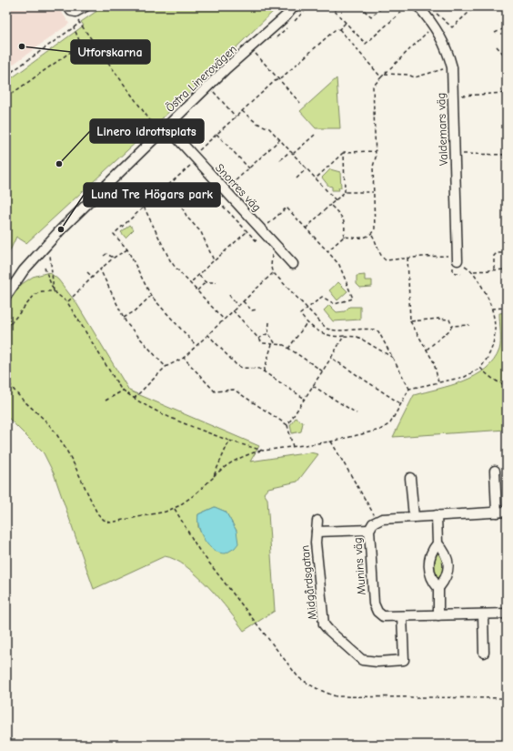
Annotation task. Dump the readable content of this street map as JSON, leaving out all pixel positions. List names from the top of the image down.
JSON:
{
  "streets": {
    "street": [
      "Östra Linerovägen",
      "Valdemars väg",
      "Snorres väg",
      "Munins väg",
      "Midgårdsgatan"
    ]
  },
  "crossings": [
    ["Östra Linerovägen", "Snorres väg"],
    ["Munins väg", "Midgårdsgatan"]
  ],
  "places": ["Utforskarna", "Linero idrottsplats", "Lund Tre Högars park"]
}
